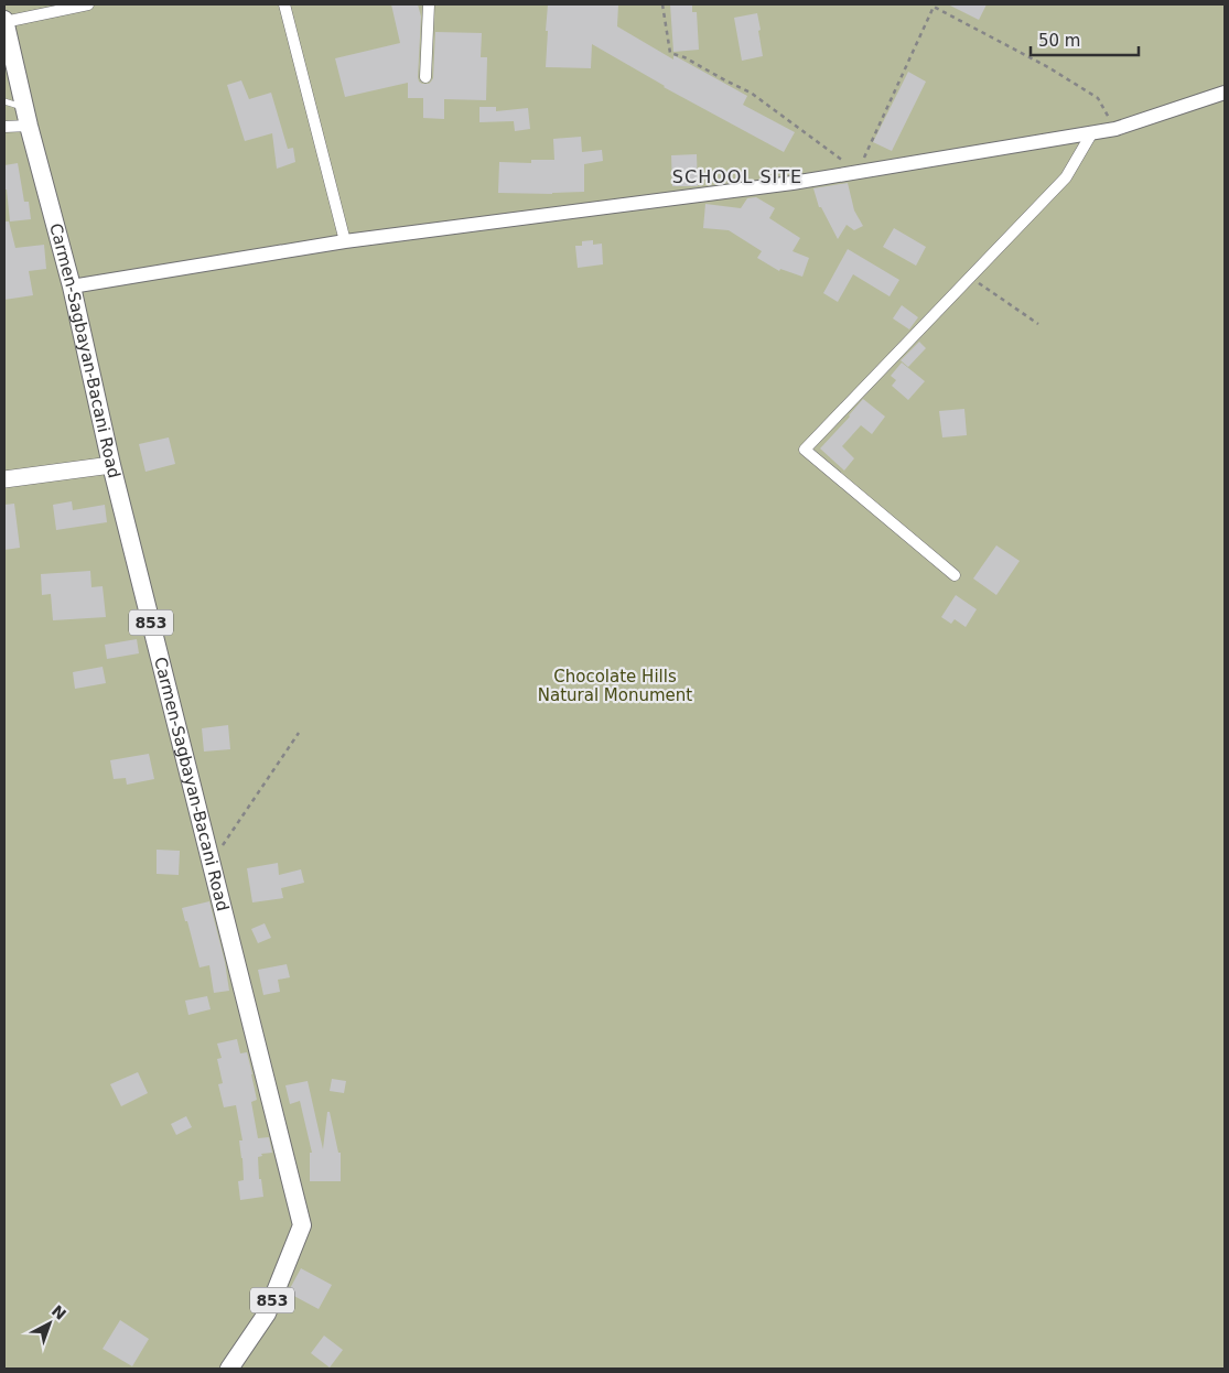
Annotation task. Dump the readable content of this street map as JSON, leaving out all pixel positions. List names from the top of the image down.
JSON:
{
  "streets": {
    "main road": ["Carmen-Sagbayan-Bacani Road", "853"]
  },
  "districts": ["SCHOOL SITE"],
  "parks": ["Chocolate Hills Natural Monument"],
  "scale_bar": "50 m",
  "north": "top right"
}
